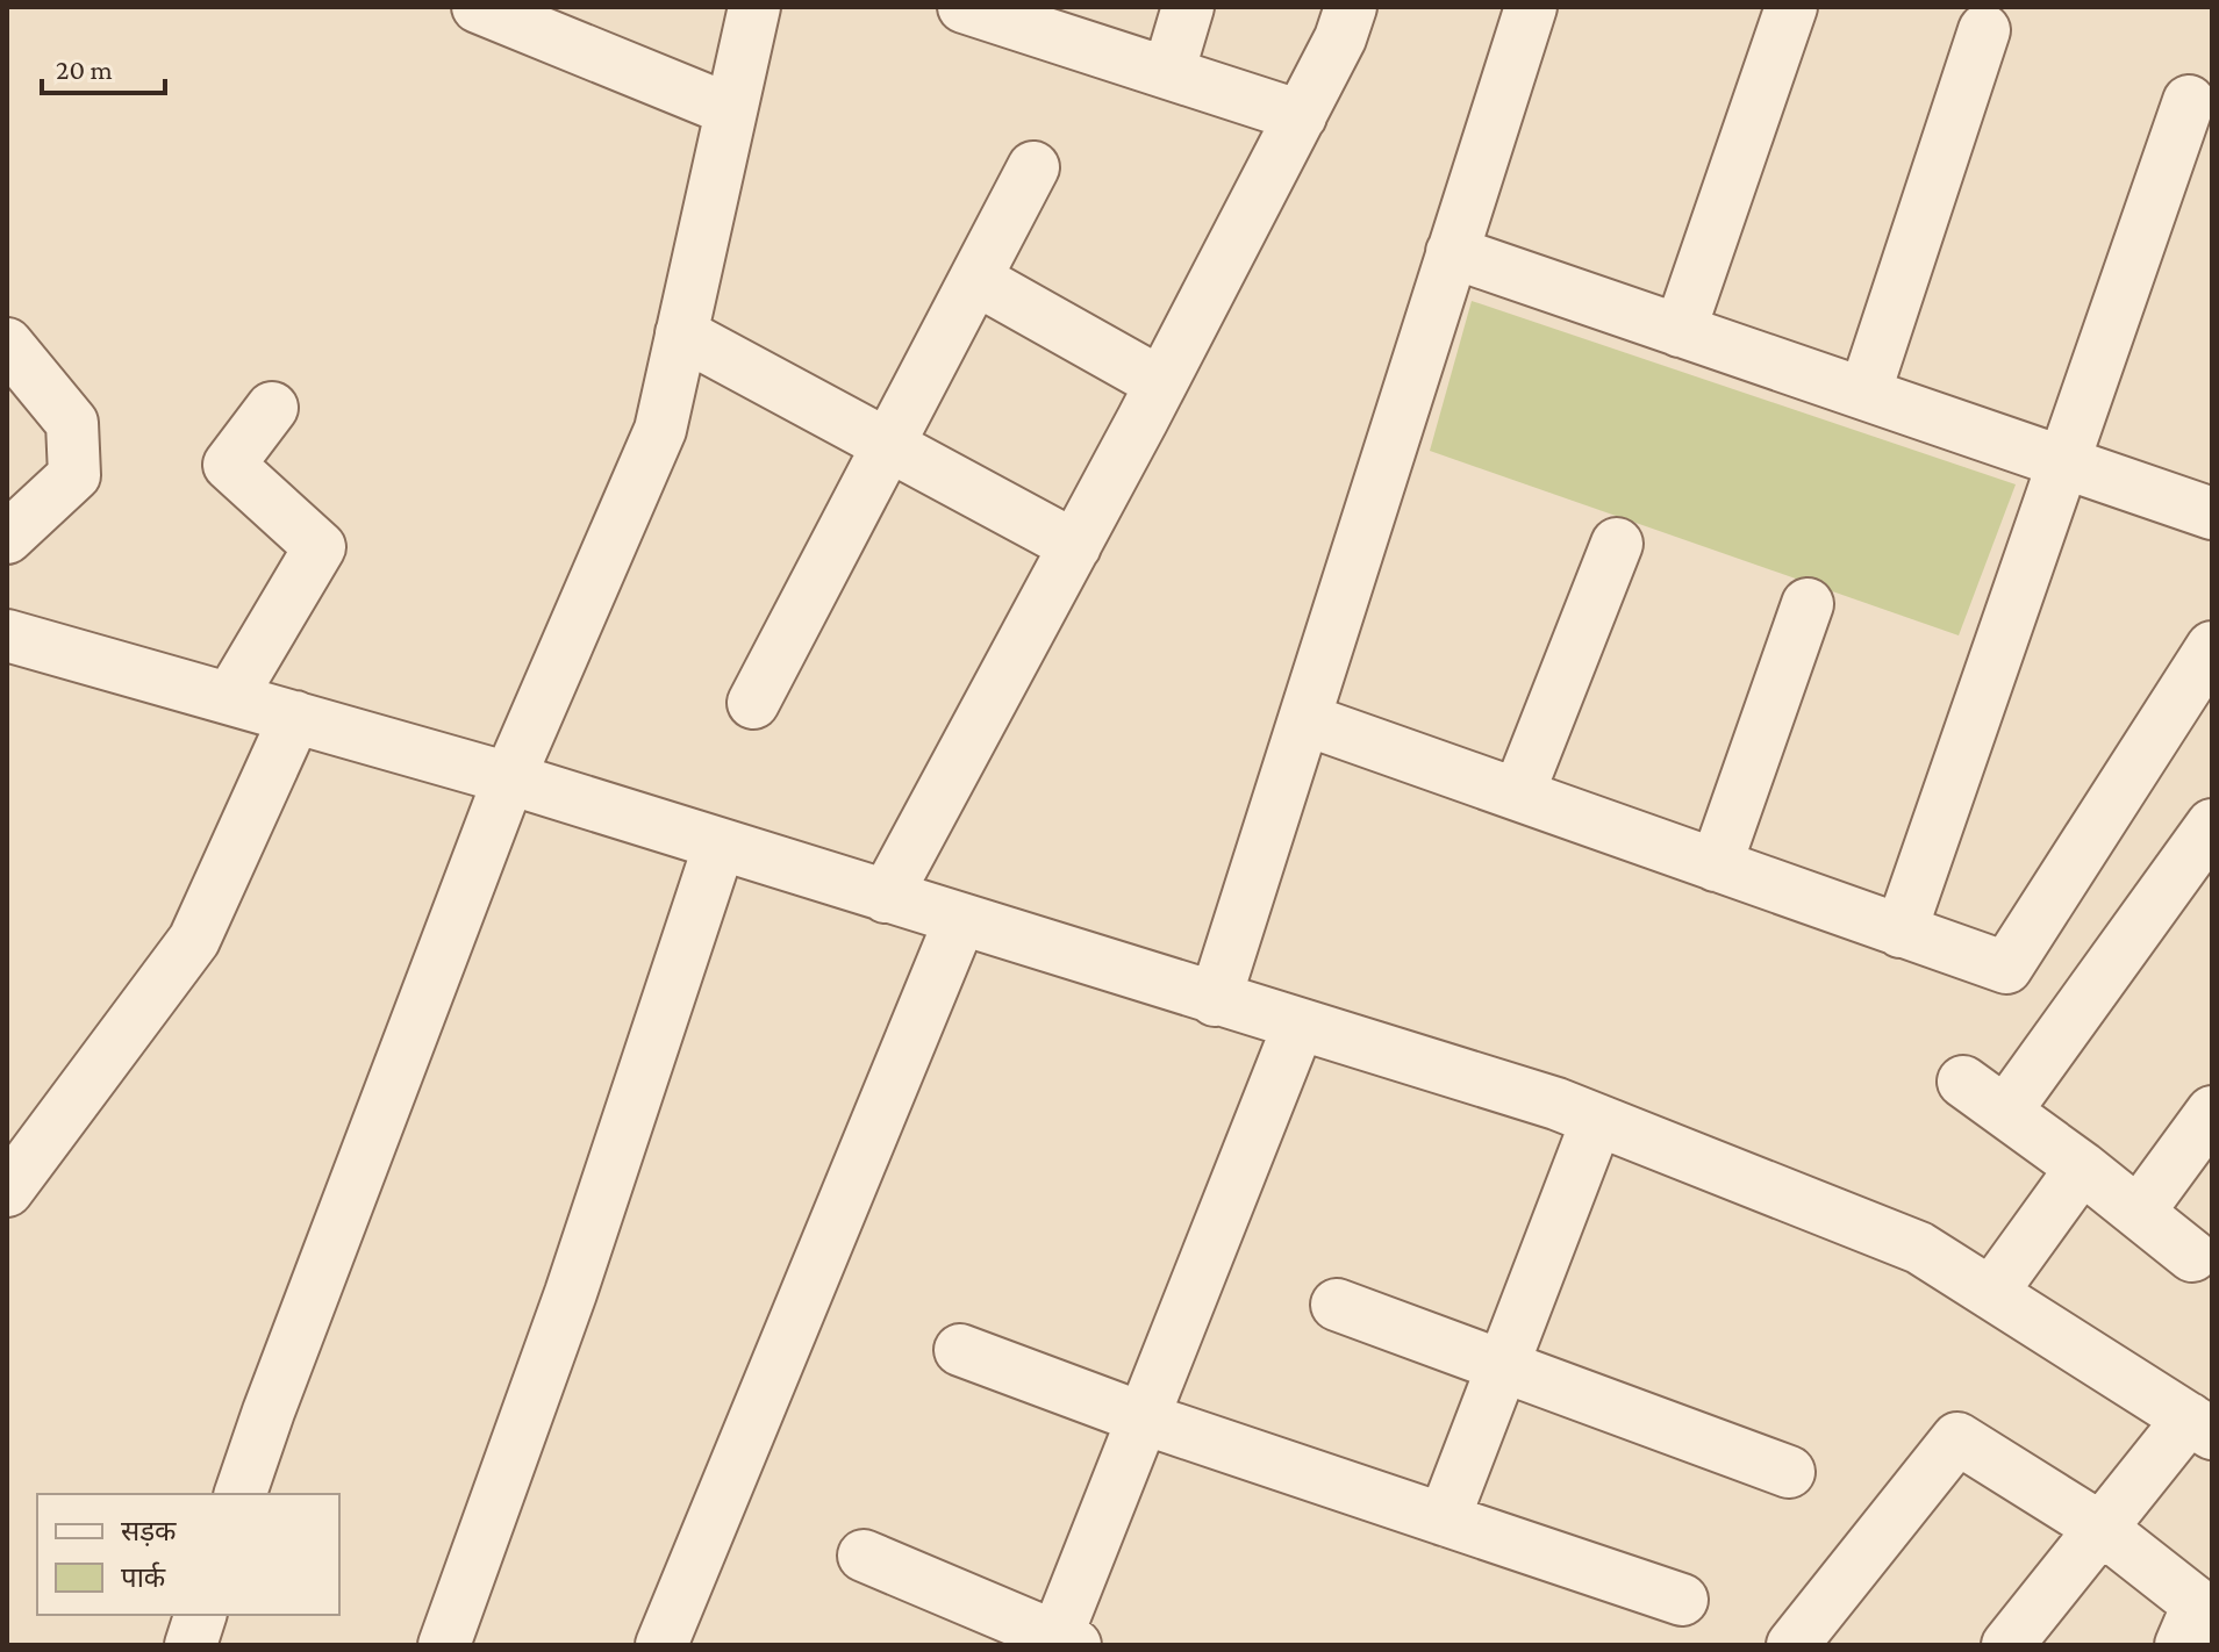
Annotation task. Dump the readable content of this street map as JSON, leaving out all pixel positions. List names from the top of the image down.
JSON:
{
  "legend": ["सड़क", "पार्क"],
  "scale_bar": "20 m"
}
